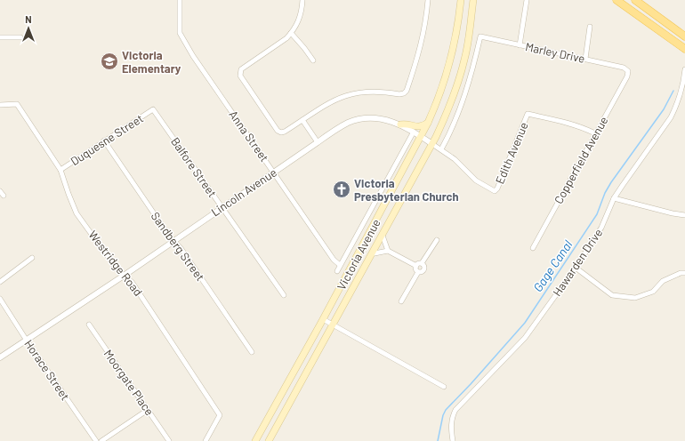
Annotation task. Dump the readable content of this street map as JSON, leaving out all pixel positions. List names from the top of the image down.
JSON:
{
  "streets": {
    "main road": ["Victoria Avenue"],
    "street": [
      "Marley Drive",
      "Anna Street",
      "Duquesne Street",
      "Edith Avenue",
      "Copperfield Avenue",
      "Balfore Street",
      "Lincoln Avenue",
      "Sandberg Street",
      "Hawarden Drive",
      "Westridge Road",
      "Horace Street",
      "Moorgate Place"
    ]
  },
  "crossings": [
    ["Marley Drive", "Copperfield Avenue"],
    ["Marley Drive", "Lincoln Avenue"],
    ["Anna Street", "Lincoln Avenue"],
    ["Duquesne Street", "Balfore Street"],
    ["Duquesne Street", "Sandberg Street"],
    ["Duquesne Street", "Westridge Road"],
    ["Edith Avenue", "Copperfield Avenue"],
    ["Edith Avenue", "Lincoln Avenue"],
    ["Balfore Street", "Lincoln Avenue"],
    ["Lincoln Avenue", "Sandberg Street"],
    ["Lincoln Avenue", "Victoria Avenue"],
    ["Lincoln Avenue", "Westridge Road"],
    ["Lincoln Avenue", "Horace Street"]
  ],
  "water": ["Gage Canal"],
  "places": {
    "school or university": ["Victoria Elementary"],
    "church": ["Victoria Presbyterian Church"]
  },
  "north": "top"
}
